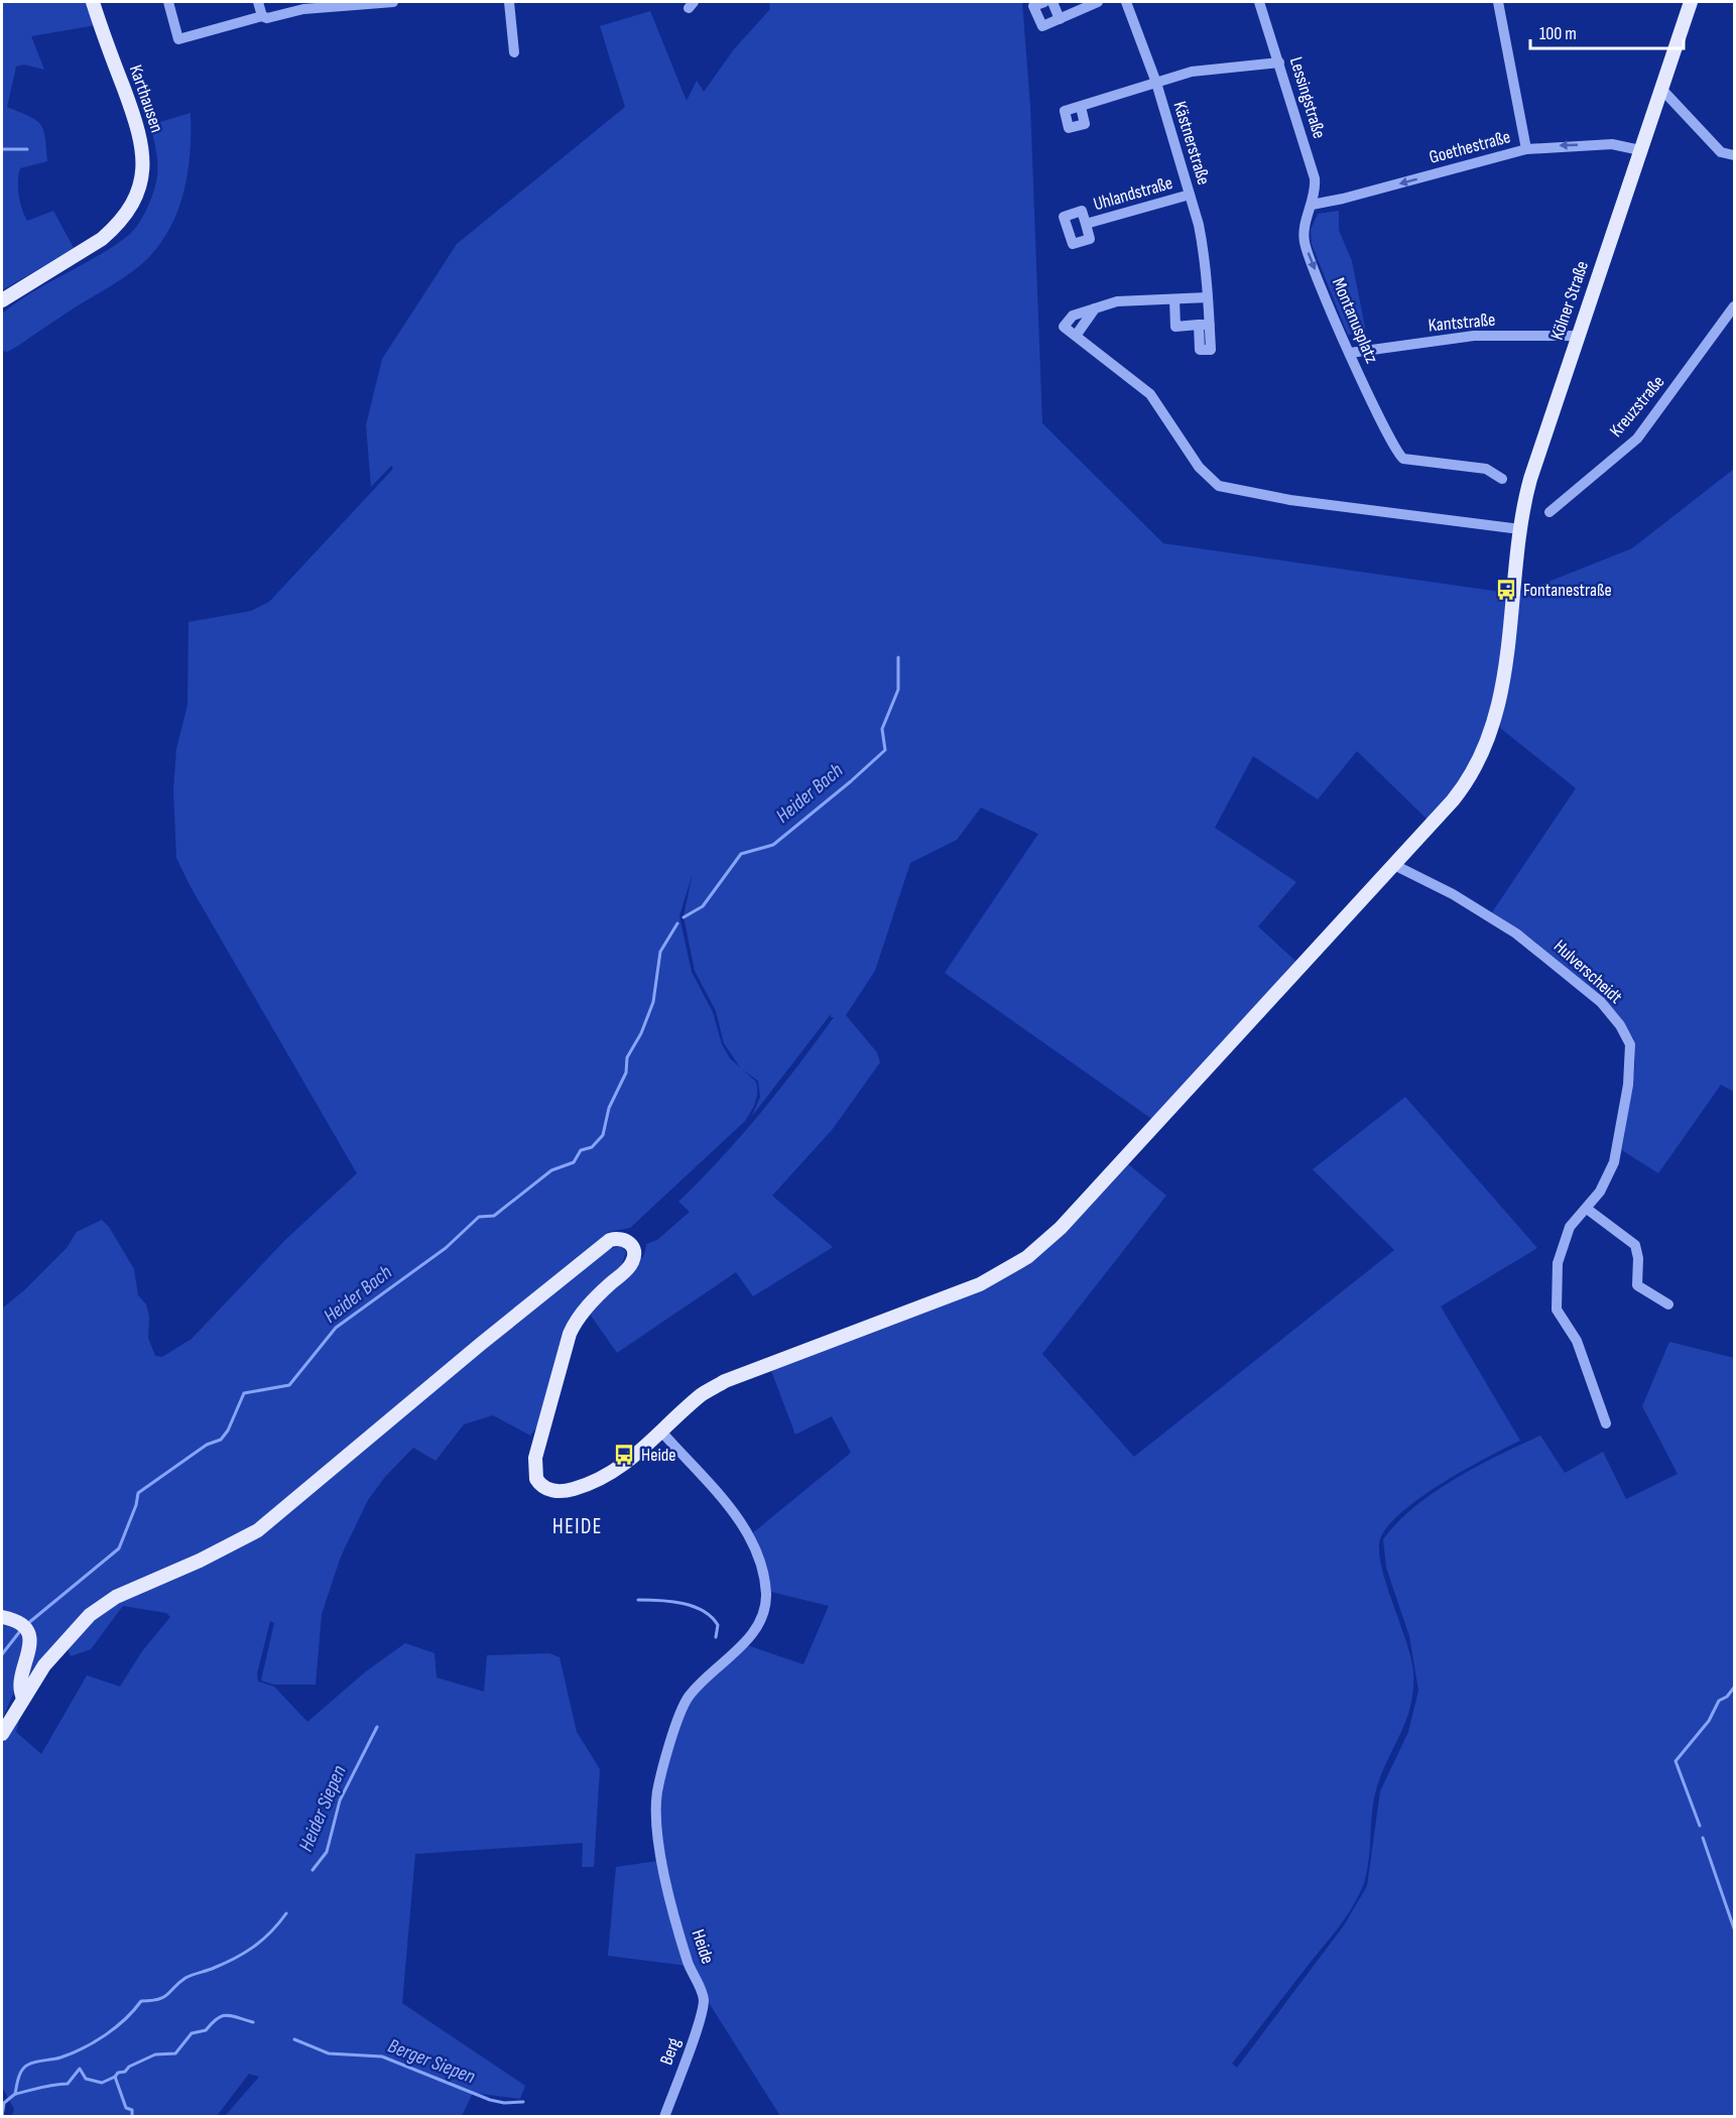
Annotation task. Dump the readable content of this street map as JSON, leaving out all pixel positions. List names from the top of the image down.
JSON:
{
  "streets": {
    "main road": ["Karthausen", "Kölner Straße"],
    "street": [
      "Lessingstraße",
      "Kästnerstraße",
      "Goethestraße",
      "Uhlandstraße",
      "Montanusplatz",
      "Kantstraße",
      "Kreuzstraße",
      "Hulverscheidt",
      "Heide",
      "Berg"
    ]
  },
  "crossings": [
    ["Lessingstraße", "Goethestraße"],
    ["Lessingstraße", "Montanusplatz"],
    ["Kästnerstraße", "Uhlandstraße"],
    ["Goethestraße", "Kölner Straße"],
    ["Goethestraße", "Montanusplatz"],
    ["Kölner Straße", "Kantstraße"],
    ["Kölner Straße", "Hulverscheidt"],
    ["Kölner Straße", "Heide"],
    ["Montanusplatz", "Kantstraße"],
    ["Heide", "Berg"]
  ],
  "one_way": ["Goethestraße", "Montanusplatz"],
  "districts": ["HEIDE"],
  "water": ["Heider Bach", "Heider Siepen", "Berger Siepen"],
  "places": {
    "bus stop": ["Fontanestraße", "Heide"]
  },
  "scale_bar": "100 m"
}
